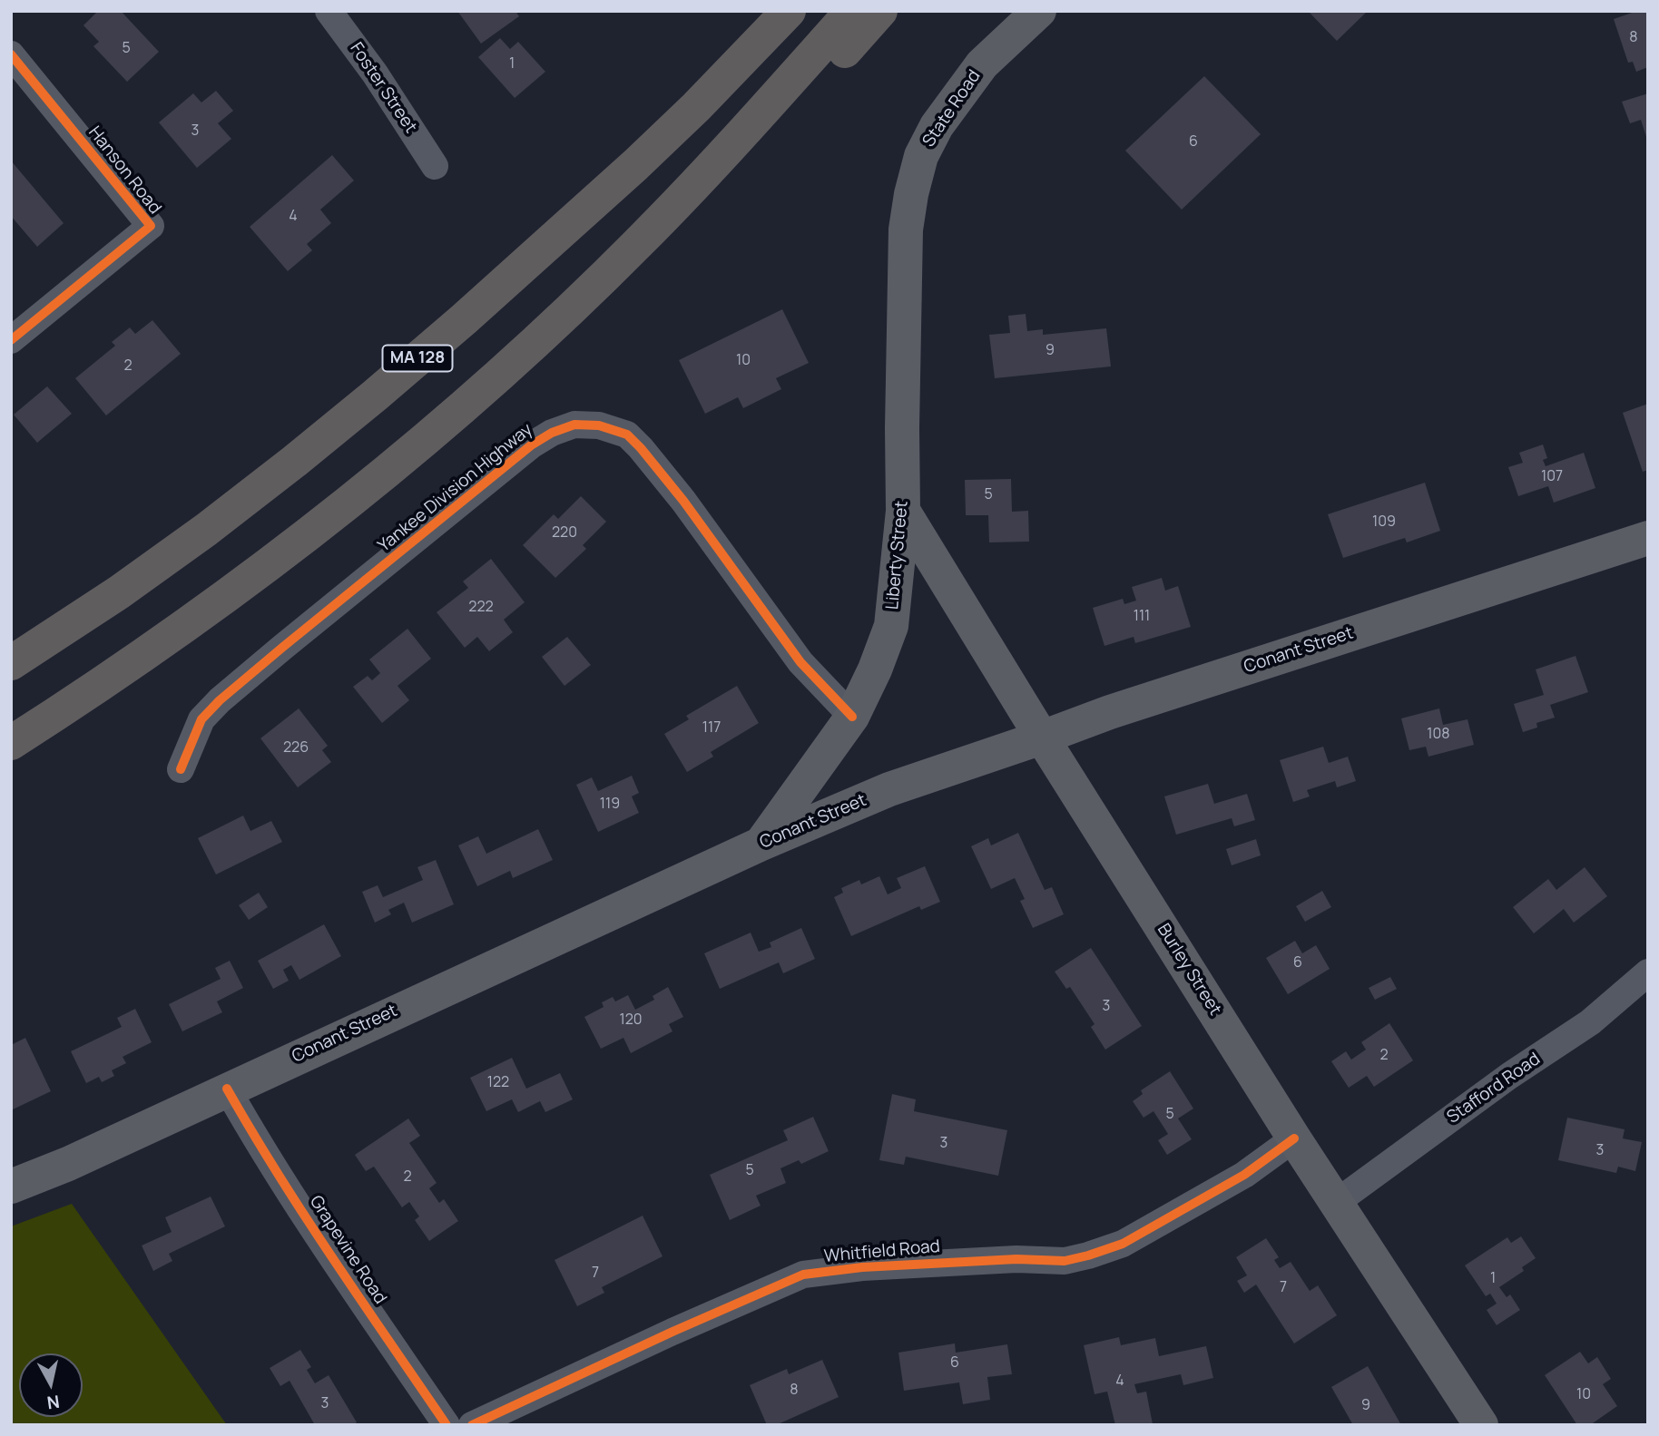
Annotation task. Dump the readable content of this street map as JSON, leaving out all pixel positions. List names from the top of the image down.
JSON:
{
  "streets": {
    "highway": ["MA 128"],
    "main road": [
      "State Road",
      "Liberty Street",
      "Conant Street",
      "Burley Street"
    ],
    "street": [
      "Foster Street",
      "Hanson Road",
      "Yankee Division Highway",
      "Stafford Road",
      "Grapevine Road",
      "Whitfield Road"
    ]
  },
  "crossings": [
    ["State Road", "Liberty Street"],
    ["Yankee Division Highway", "Liberty Street"],
    ["Liberty Street", "Conant Street"],
    ["Liberty Street", "Burley Street"],
    ["Conant Street", "Burley Street"],
    ["Conant Street", "Grapevine Road"],
    ["Burley Street", "Stafford Road"],
    ["Burley Street", "Whitfield Road"]
  ],
  "house_numbers": [
    "8",
    "5",
    "1",
    "3",
    "6",
    "4",
    "9",
    "10",
    "2",
    "107",
    "5",
    "109",
    "220",
    "222",
    "111",
    "117",
    "108",
    "226",
    "119",
    "6",
    "3",
    "120",
    "2",
    "122",
    "5",
    "3",
    "3",
    "5",
    "2",
    "7",
    "1",
    "7",
    "6",
    "4",
    "8",
    "10",
    "3",
    "9"
  ],
  "north": "bottom"
}
